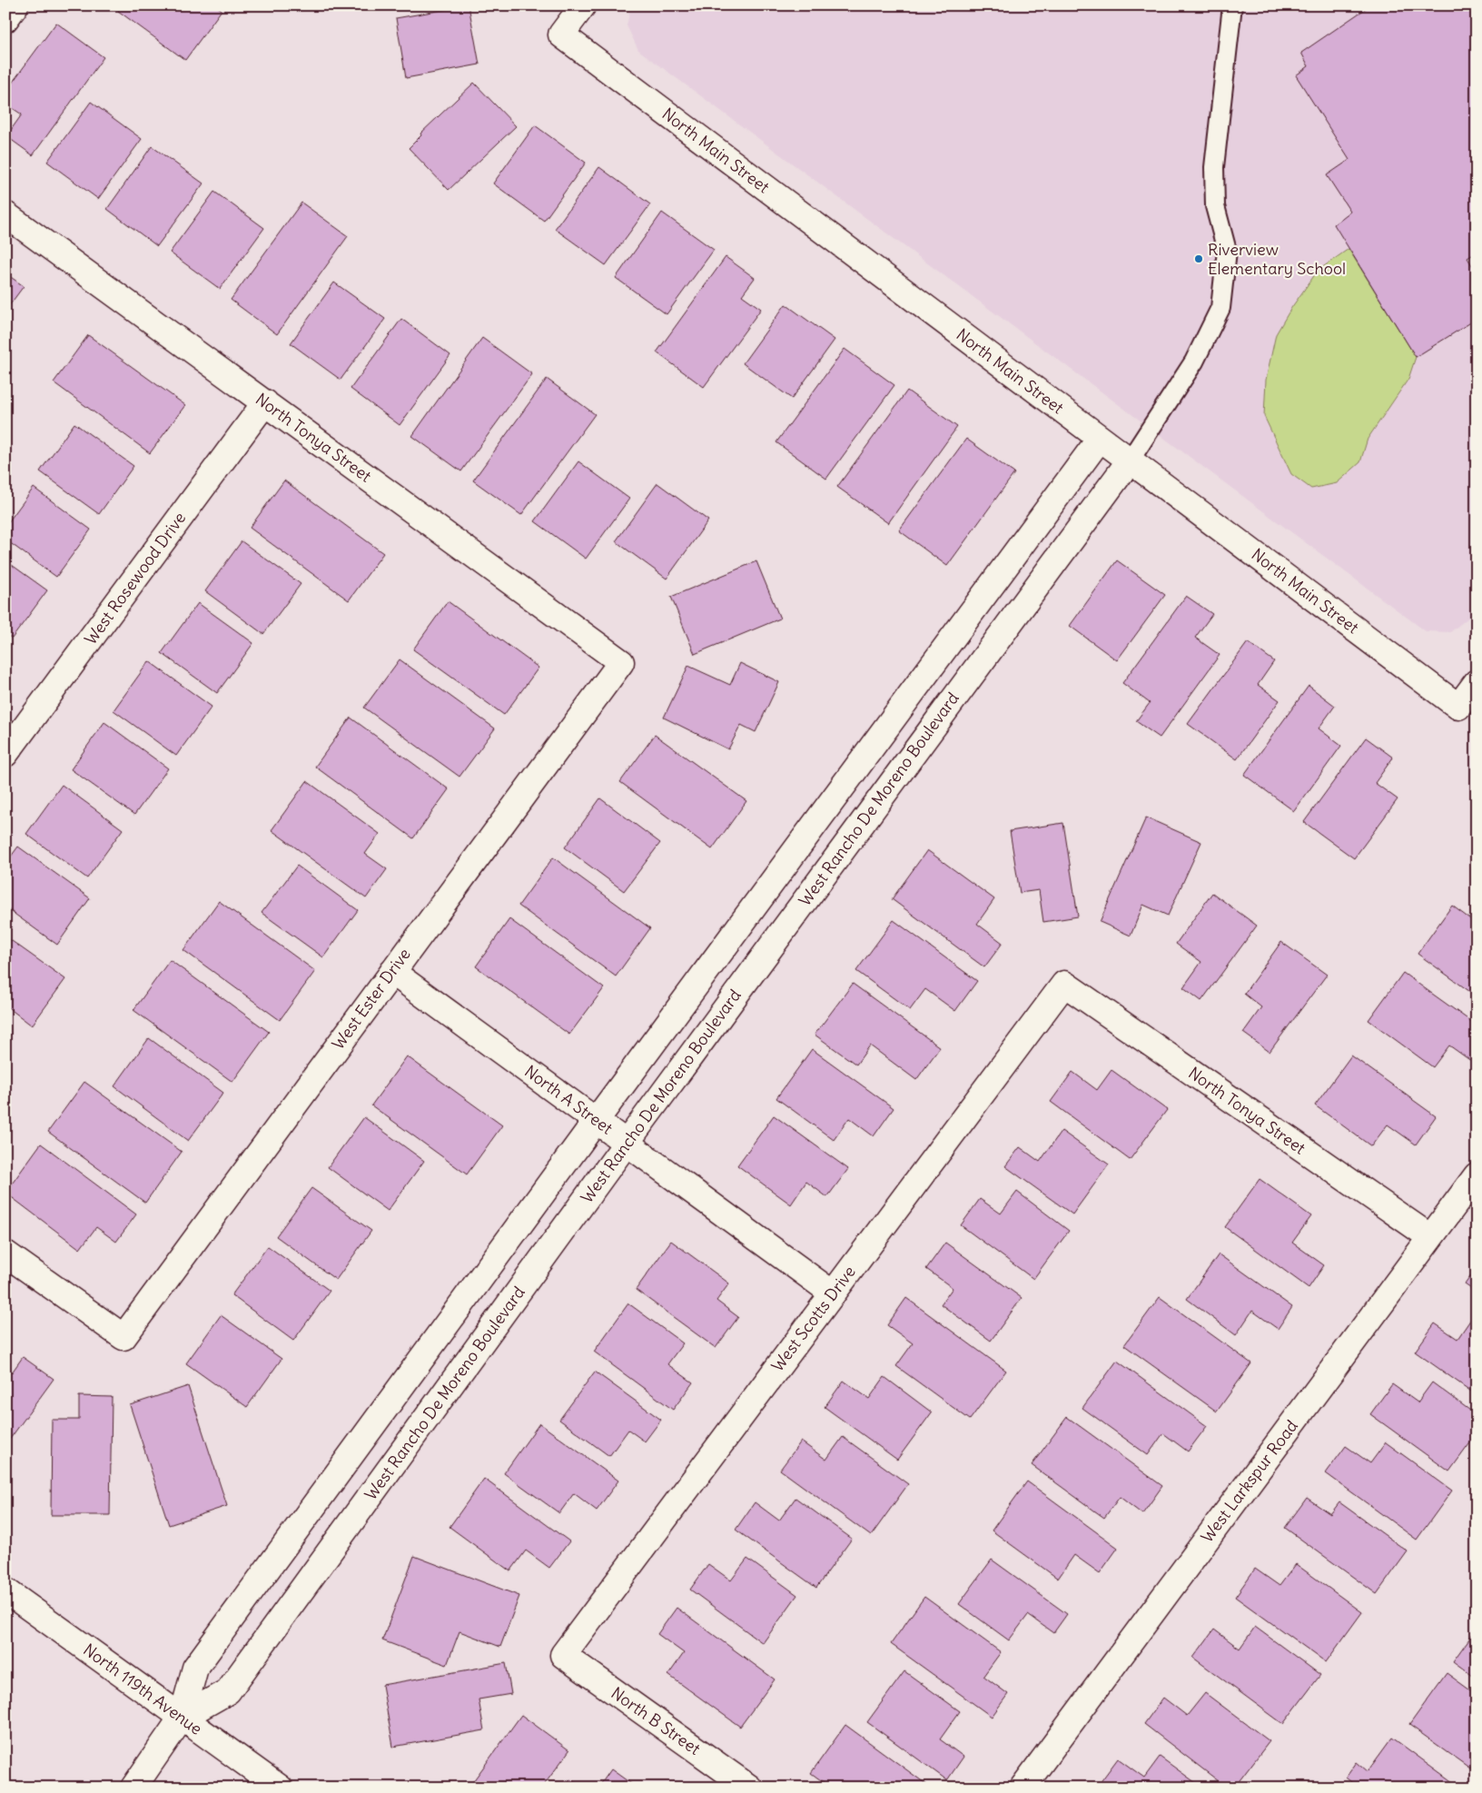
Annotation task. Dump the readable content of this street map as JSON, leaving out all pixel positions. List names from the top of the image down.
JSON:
{
  "streets": {
    "street": [
      "North Main Street",
      "North Tonya Street",
      "West Rosewood Drive",
      "West Rancho De Moreno Boulevard",
      "West Ester Drive",
      "North A Street",
      "West Scotts Drive",
      "West Larkspur Road",
      "North 119th Avenue",
      "North B Street"
    ]
  },
  "crossings": [
    ["North Main Street", "West Rancho De Moreno Boulevard"],
    ["North Tonya Street", "West Rosewood Drive"],
    ["North Tonya Street", "West Ester Drive"],
    ["North Tonya Street", "West Scotts Drive"],
    ["North Tonya Street", "West Larkspur Road"],
    ["West Rancho De Moreno Boulevard", "North A Street"],
    ["West Rancho De Moreno Boulevard", "North 119th Avenue"],
    ["West Ester Drive", "North A Street"],
    ["North A Street", "West Scotts Drive"],
    ["West Scotts Drive", "North B Street"]
  ],
  "places": ["Riverview Elementary School"]
}
